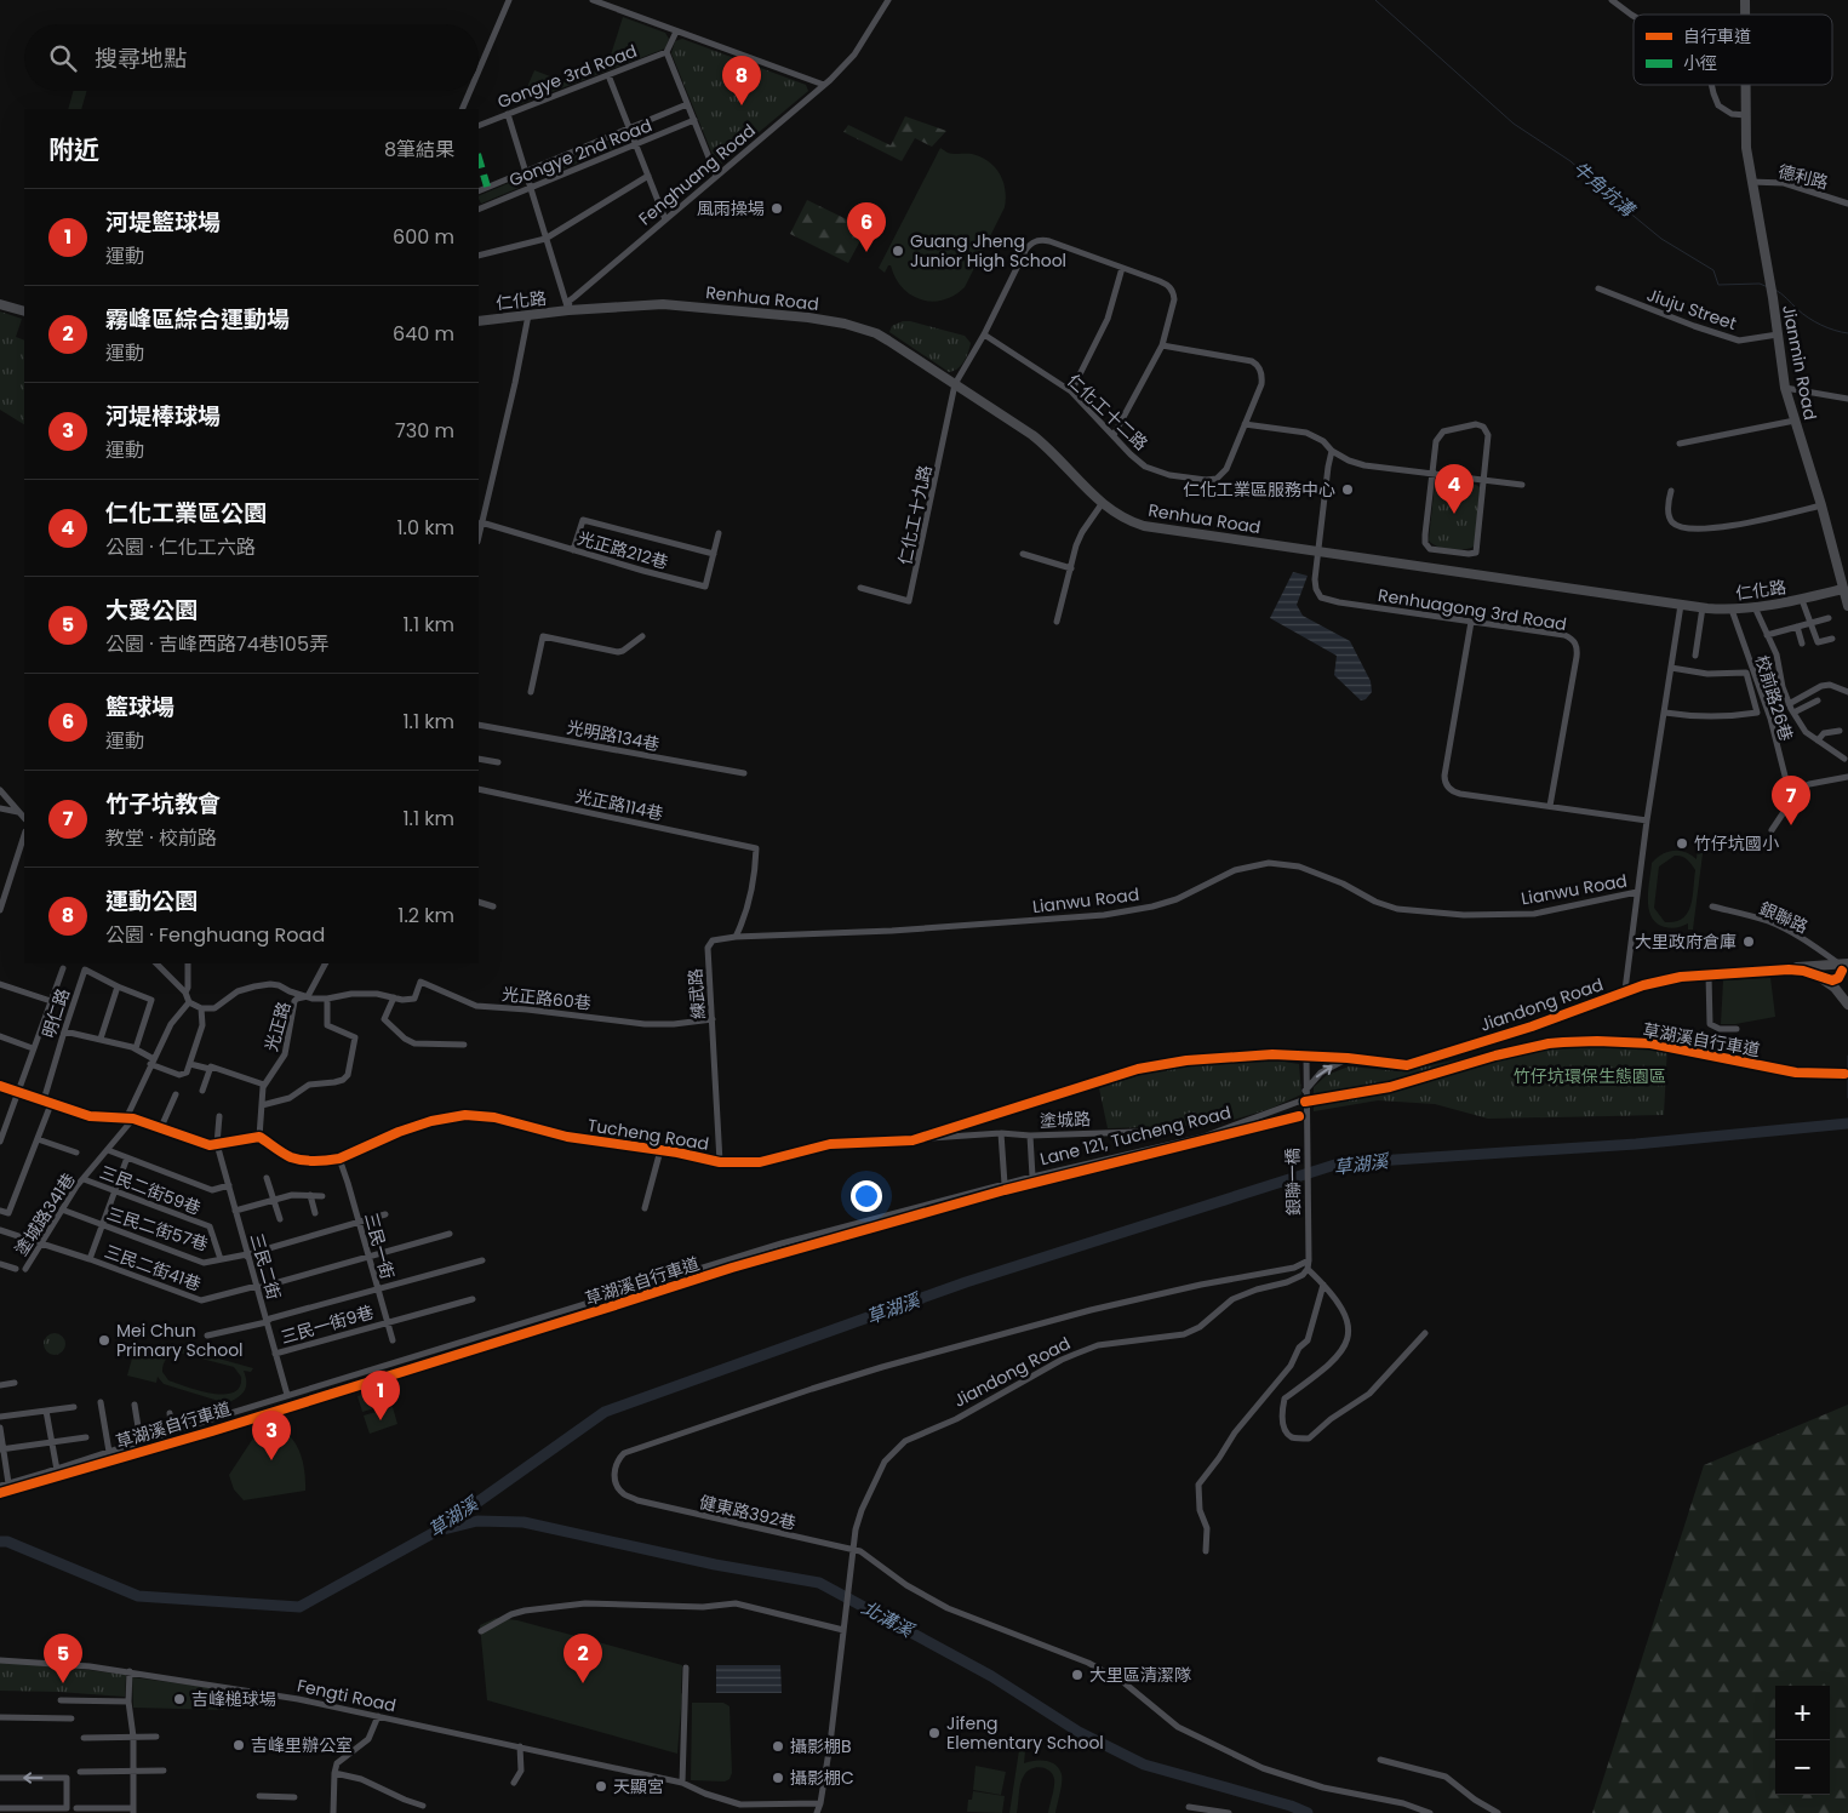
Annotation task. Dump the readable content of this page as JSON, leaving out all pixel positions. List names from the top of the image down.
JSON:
{
  "streets": {
    "main road": [
      "Renhua Road",
      "仁化路",
      "Jianmin Road",
      "Jiandong Road",
      "Tucheng Road"
    ],
    "street": [
      "Gongye 3rd Road",
      "Gongye 2nd Road",
      "Fenghuang Road",
      "德利路",
      "Jiuju Street",
      "仁化工十二路",
      "仁化工十九路",
      "光正路212巷",
      "Renhuagong 3rd Road",
      "校前路26巷",
      "光明路134巷",
      "光正路114巷",
      "Lianwu Road",
      "銀聯路",
      "練武路",
      "光正路60巷",
      "明仁路",
      "光正路",
      "塗城路",
      "Lane 121, Tucheng Road",
      "銀聯一橋",
      "三民二街59巷",
      "塗城路341巷",
      "三民二街57巷",
      "三民一街",
      "三民二街",
      "三民二街41巷",
      "三民一街9巷",
      "健東路392巷",
      "Fengti Road"
    ],
    "cycle path": ["草湖溪自行車道"]
  },
  "crossings": [
    ["Fenghuang Road", "Renhua Road"],
    ["Fenghuang Road", "仁化路"],
    ["德利路", "Jianmin Road"],
    ["Renhua Road", "仁化路"],
    ["Renhua Road", "仁化工十九路"],
    ["Renhua Road", "Renhuagong 3rd Road"],
    ["Renhua Road", "Lianwu Road"],
    ["仁化路", "Jianmin Road"],
    ["仁化路", "校前路26巷"],
    ["仁化路", "Lianwu Road"],
    ["Jiuju Street", "Jianmin Road"],
    ["光正路114巷", "Lianwu Road"],
    ["光正路114巷", "練武路"],
    ["Lianwu Road", "練武路"],
    ["Lianwu Road", "Jiandong Road"],
    ["銀聯路", "Jiandong Road"],
    ["練武路", "光正路60巷"],
    ["練武路", "Tucheng Road"],
    ["光正路60巷", "光正路"],
    ["Jiandong Road", "Tucheng Road"],
    ["Jiandong Road", "健東路392巷"],
    ["光正路", "Tucheng Road"],
    ["塗城路", "Tucheng Road"],
    ["Tucheng Road", "三民一街"],
    ["Lane 121, Tucheng Road", "銀聯一橋"],
    ["Lane 121, Tucheng Road", "三民二街"],
    ["銀聯一橋", "健東路392巷"],
    ["三民二街59巷", "塗城路341巷"],
    ["三民二街59巷", "三民二街57巷"],
    ["塗城路341巷", "三民二街57巷"],
    ["塗城路341巷", "三民二街41巷"],
    ["三民二街57巷", "三民一街"],
    ["三民二街57巷", "三民二街"],
    ["三民一街", "三民二街41巷"],
    ["三民一街", "三民一街9巷"],
    ["三民二街", "三民二街41巷"],
    ["三民二街", "三民一街9巷"]
  ],
  "water": ["牛角坑溝", "草湖溪", "北溝溪"],
  "parks": ["竹仔坑環保生態園區"],
  "places": [
    "風雨操場",
    "Guang Jheng Junior High School",
    "仁化工業區服務中心",
    "竹仔坑國小",
    "大里政府倉庫",
    "Mei Chun Primary School",
    "大里區清潔隊",
    "吉峰槌球場",
    "Jifeng Elementary School",
    "吉峰里辦公室",
    "攝影棚B",
    "攝影棚C",
    "天顯宮"
  ],
  "legend": ["自行車道", "小徑"],
  "page": {
    "search": "搜尋地點",
    "pins": [
      "8",
      "6",
      "4",
      "7",
      "1",
      "3",
      "2",
      "5"
    ],
    "heading": ["附近", "8筆結果"],
    "list": [
      {
        "mark": "1",
        "name": "河堤籃球場",
        "note": "運動",
        "value": "600 m"
      },
      {
        "mark": "2",
        "name": "霧峰區綜合運動場",
        "note": "運動",
        "value": "640 m"
      },
      {
        "mark": "3",
        "name": "河堤棒球場",
        "note": "運動",
        "value": "730 m"
      },
      {
        "mark": "4",
        "name": "仁化工業區公園",
        "note": "公園 · 仁化工六路",
        "value": "1.0 km"
      },
      {
        "mark": "5",
        "name": "大愛公園",
        "note": "公園 · 吉峰西路74巷105弄",
        "value": "1.1 km"
      },
      {
        "mark": "6",
        "name": "籃球場",
        "note": "運動",
        "value": "1.1 km"
      },
      {
        "mark": "7",
        "name": "竹子坑教會",
        "note": "教堂 · 校前路",
        "value": "1.1 km"
      },
      {
        "mark": "8",
        "name": "運動公園",
        "note": "公園 · Fenghuang Road",
        "value": "1.2 km"
      }
    ],
    "map_buttons": ["+", "−"]
  }
}
